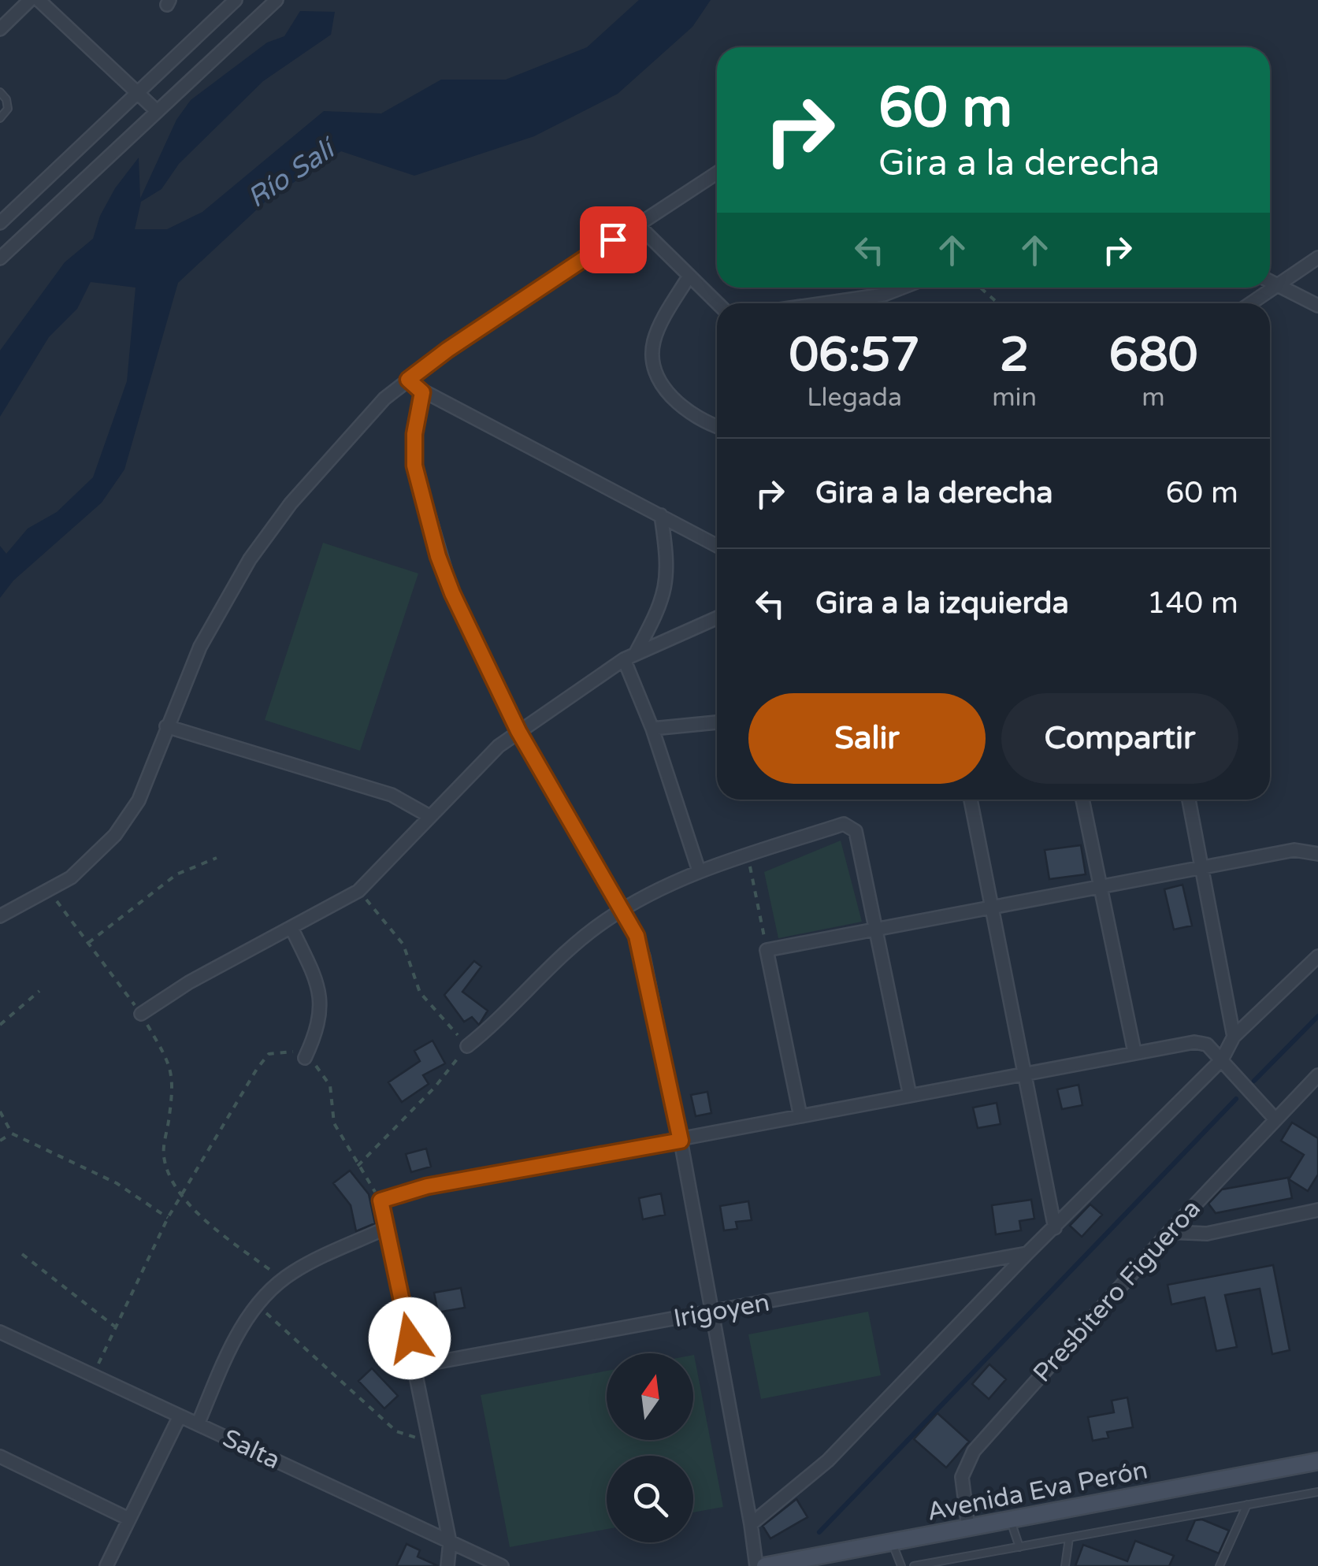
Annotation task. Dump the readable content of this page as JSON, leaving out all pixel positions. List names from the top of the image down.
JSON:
{
  "streets": {
    "main road": ["Avenida Eva Perón"],
    "street": ["Presbitero Figueroa", "Irigoyen", "Salta"]
  },
  "crossings": [
    ["Presbitero Figueroa", "Avenida Eva Perón"]
  ],
  "water": ["Río Salí"],
  "north": "top",
  "page": {
    "turn": ["60 m", "Gira a la derecha"],
    "eta": [
      "06:57",
      "Llegada",
      "2",
      "min",
      "680",
      "m"
    ],
    "list": [
      {
        "name": "Gira a la derecha",
        "value": "60 m"
      },
      {
        "name": "Gira a la izquierda",
        "value": "140 m"
      }
    ],
    "buttons": ["Salir", "Compartir"]
  }
}
